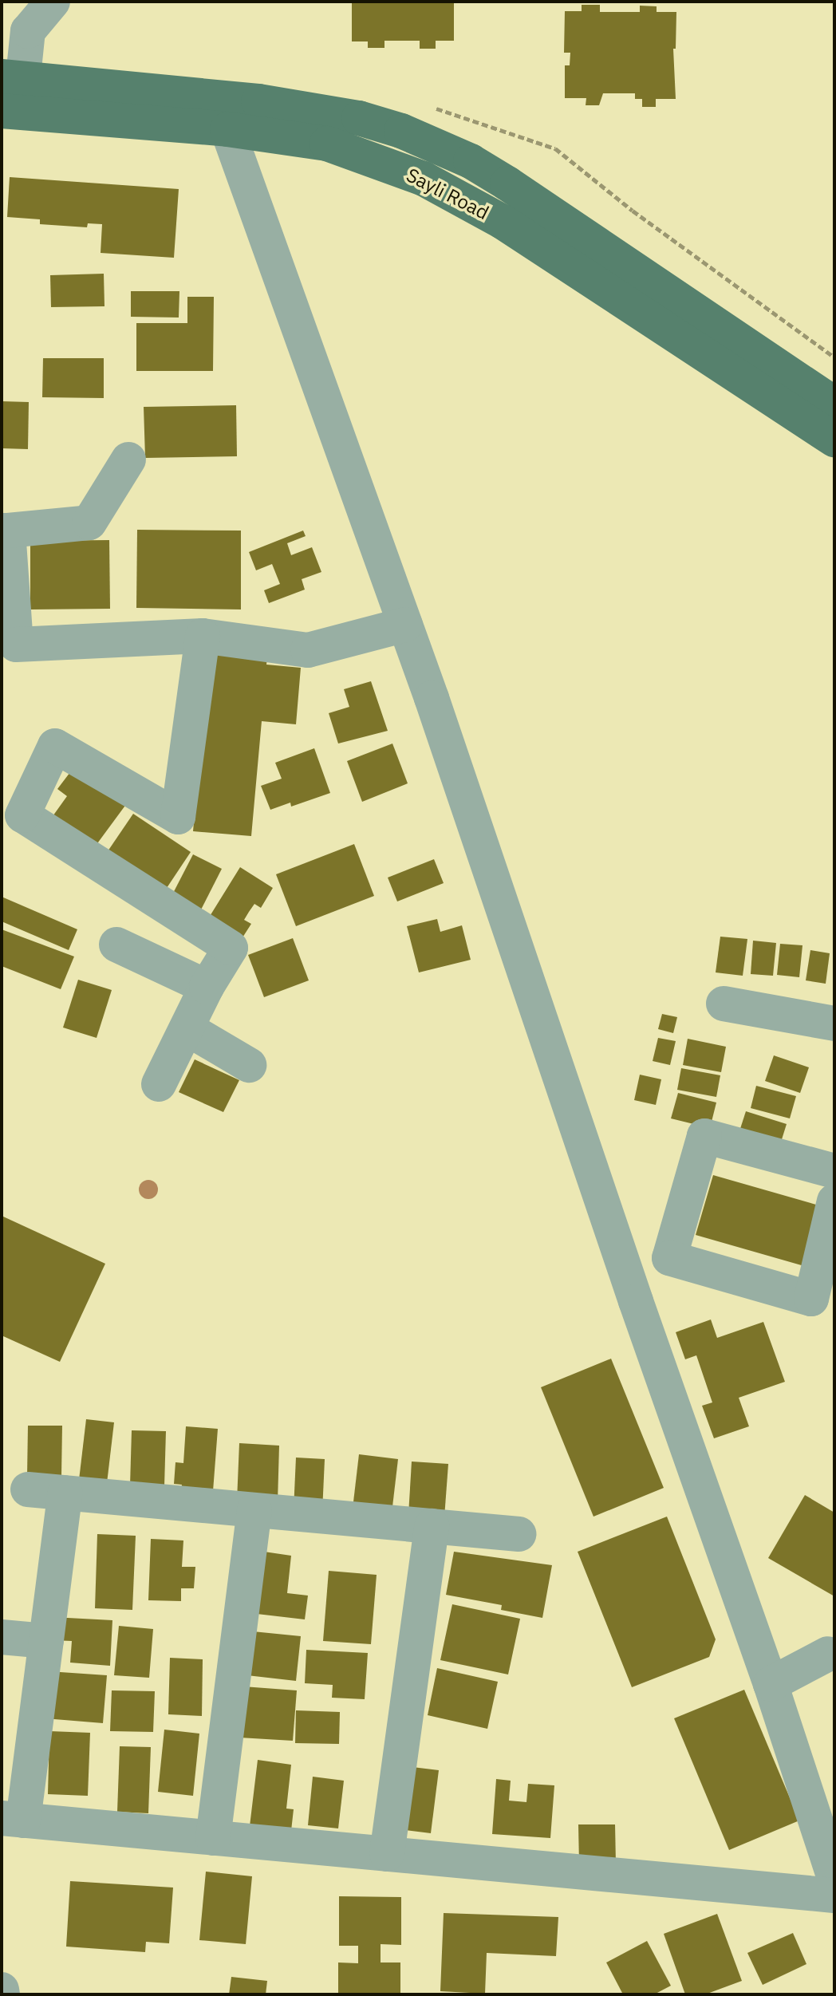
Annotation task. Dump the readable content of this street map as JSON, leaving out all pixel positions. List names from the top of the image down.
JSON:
{
  "streets": {
    "main road": ["Sayli Road"]
  }
}
